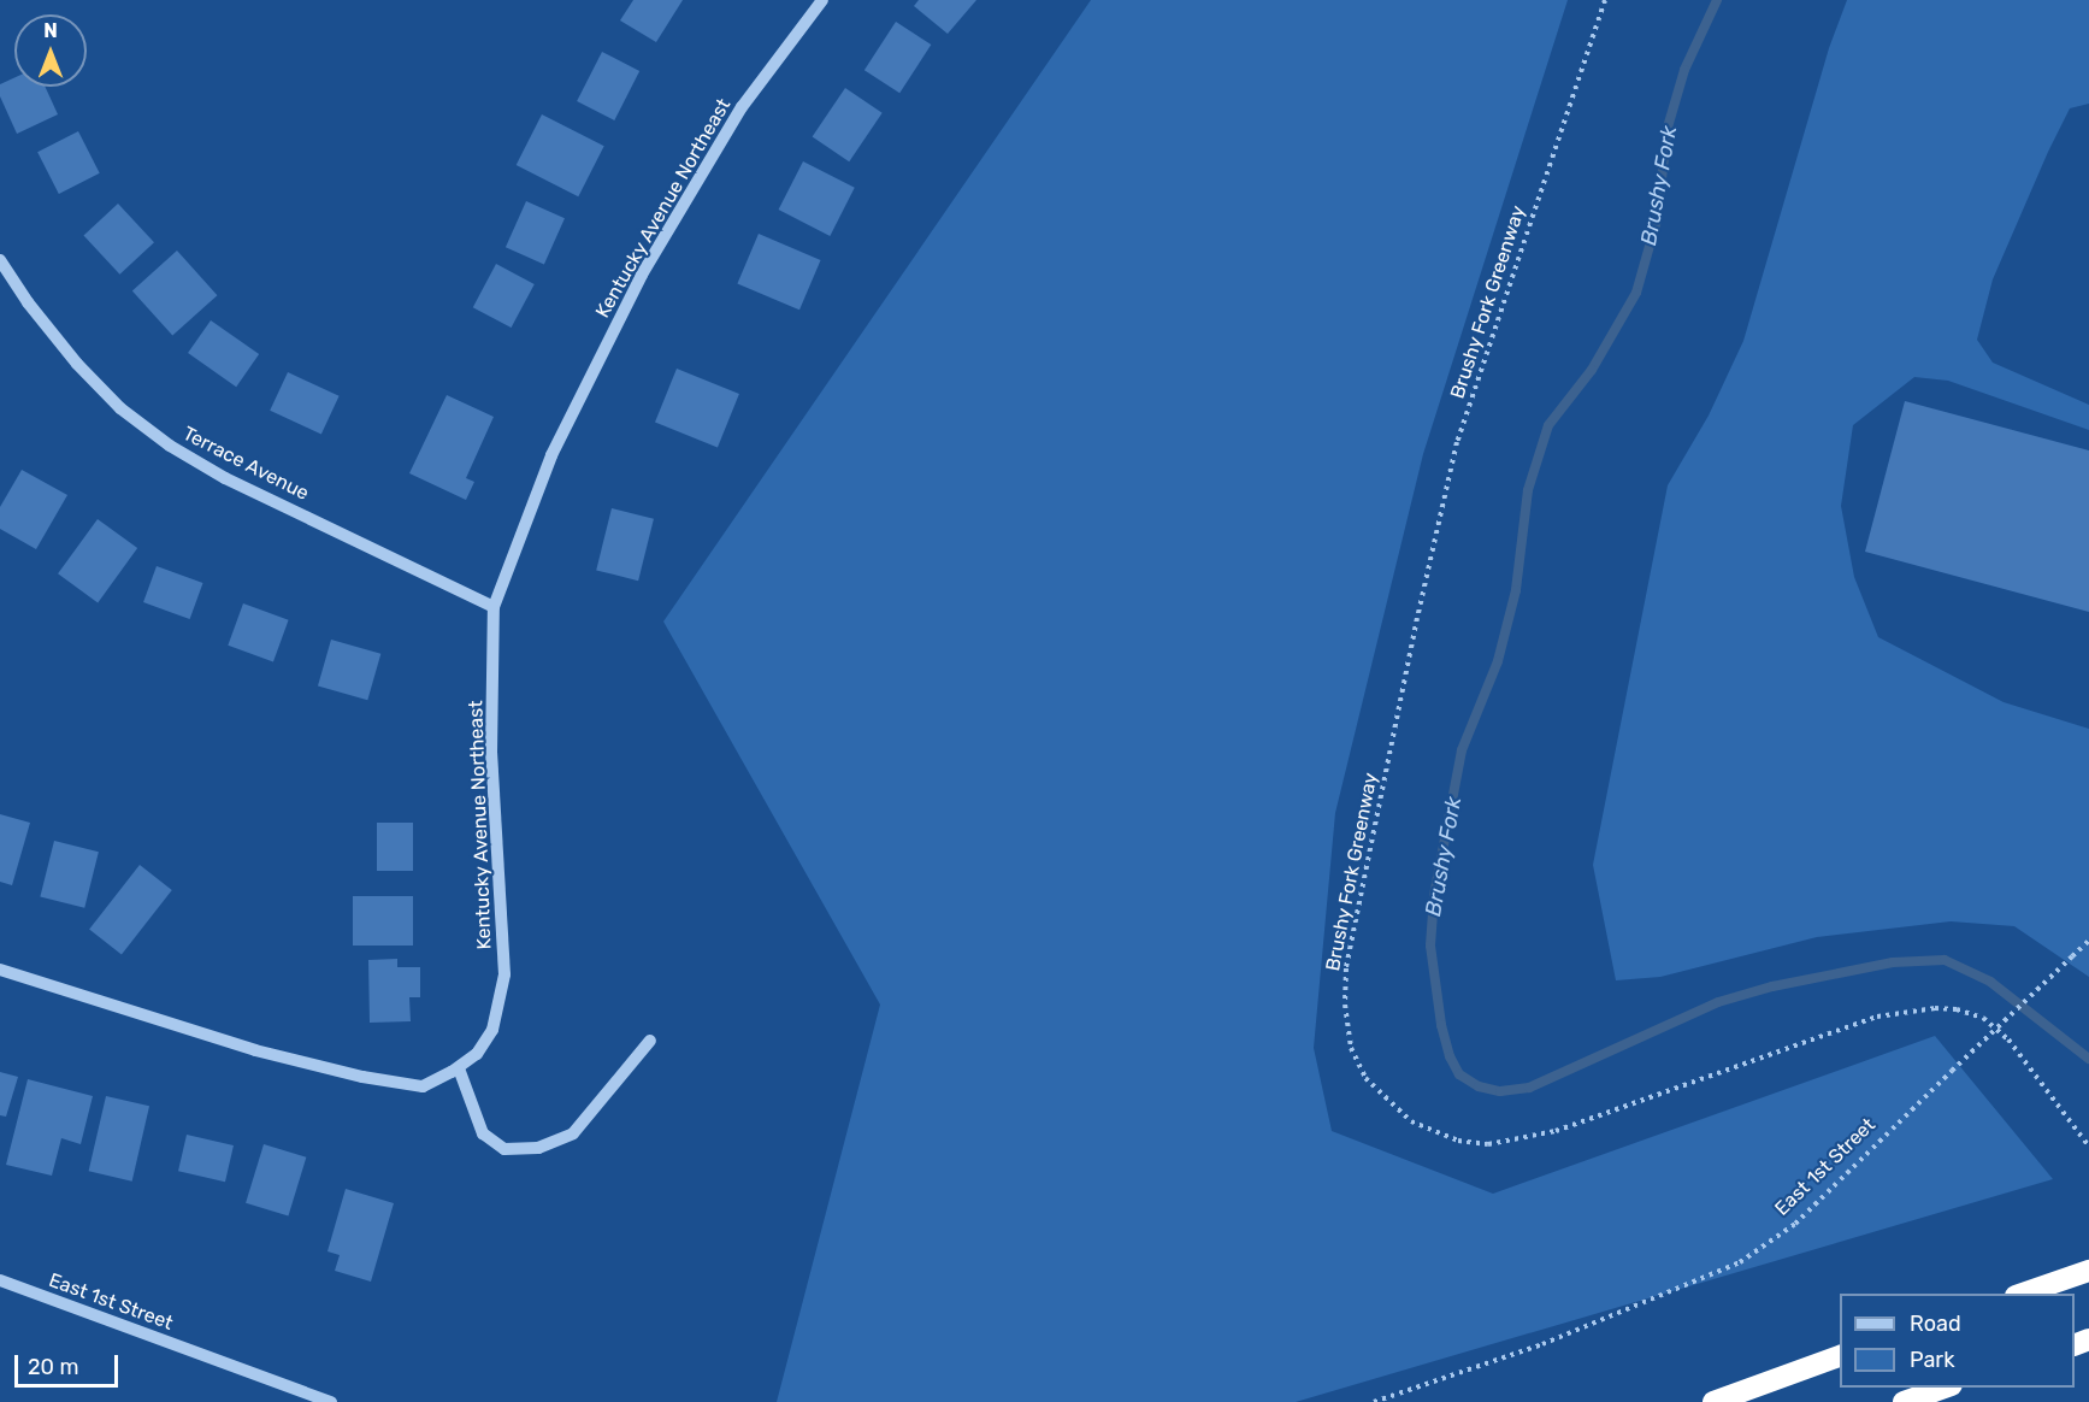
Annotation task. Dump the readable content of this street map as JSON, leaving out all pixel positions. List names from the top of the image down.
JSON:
{
  "streets": {
    "street": ["Kentucky Avenue Northeast", "Terrace Avenue", "East 1st Street"],
    "path": ["Brushy Fork Greenway"]
  },
  "crossings": [
    ["Kentucky Avenue Northeast", "Terrace Avenue"]
  ],
  "water": ["Brushy Fork"],
  "legend": ["Road", "Park"],
  "scale_bar": "20 m",
  "north": "top"
}
